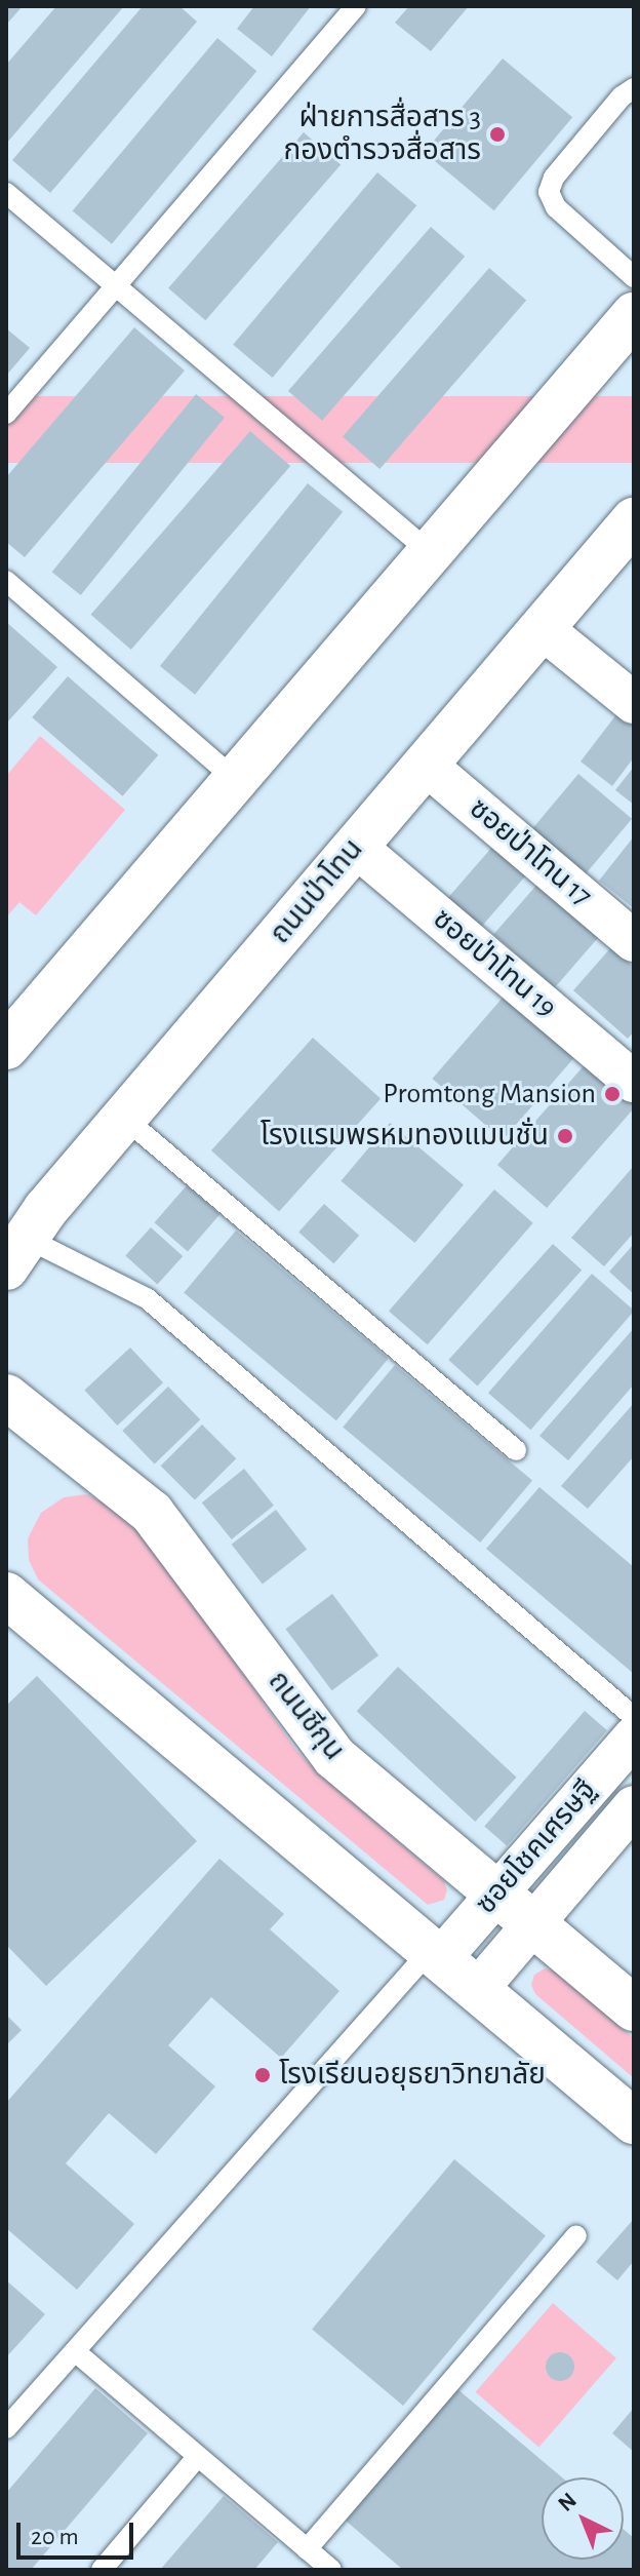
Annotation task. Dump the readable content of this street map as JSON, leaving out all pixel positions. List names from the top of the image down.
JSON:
{
  "streets": {
    "street": [
      "ซอยป่าโทน 17",
      "ถนนป่าโทน",
      "ซอยป่าโทน 19",
      "ถนนชีกุน",
      "ซอยโชคเศรษฐี"
    ]
  },
  "crossings": [
    ["ซอยป่าโทน 17", "ถนนป่าโทน"],
    ["ถนนป่าโทน", "ซอยป่าโทน 19"],
    ["ถนนชีกุน", "ซอยโชคเศรษฐี"]
  ],
  "places": [
    "ฝ่ายการสื่อสาร 3 กองตำรวจสื่อสาร",
    "Promtong Mansion",
    "โรงแรมพรหมทองแมนชั่น",
    "โรงเรียนอยุธยาวิทยาลัย"
  ],
  "scale_bar": "20 m",
  "north": "top left"
}
